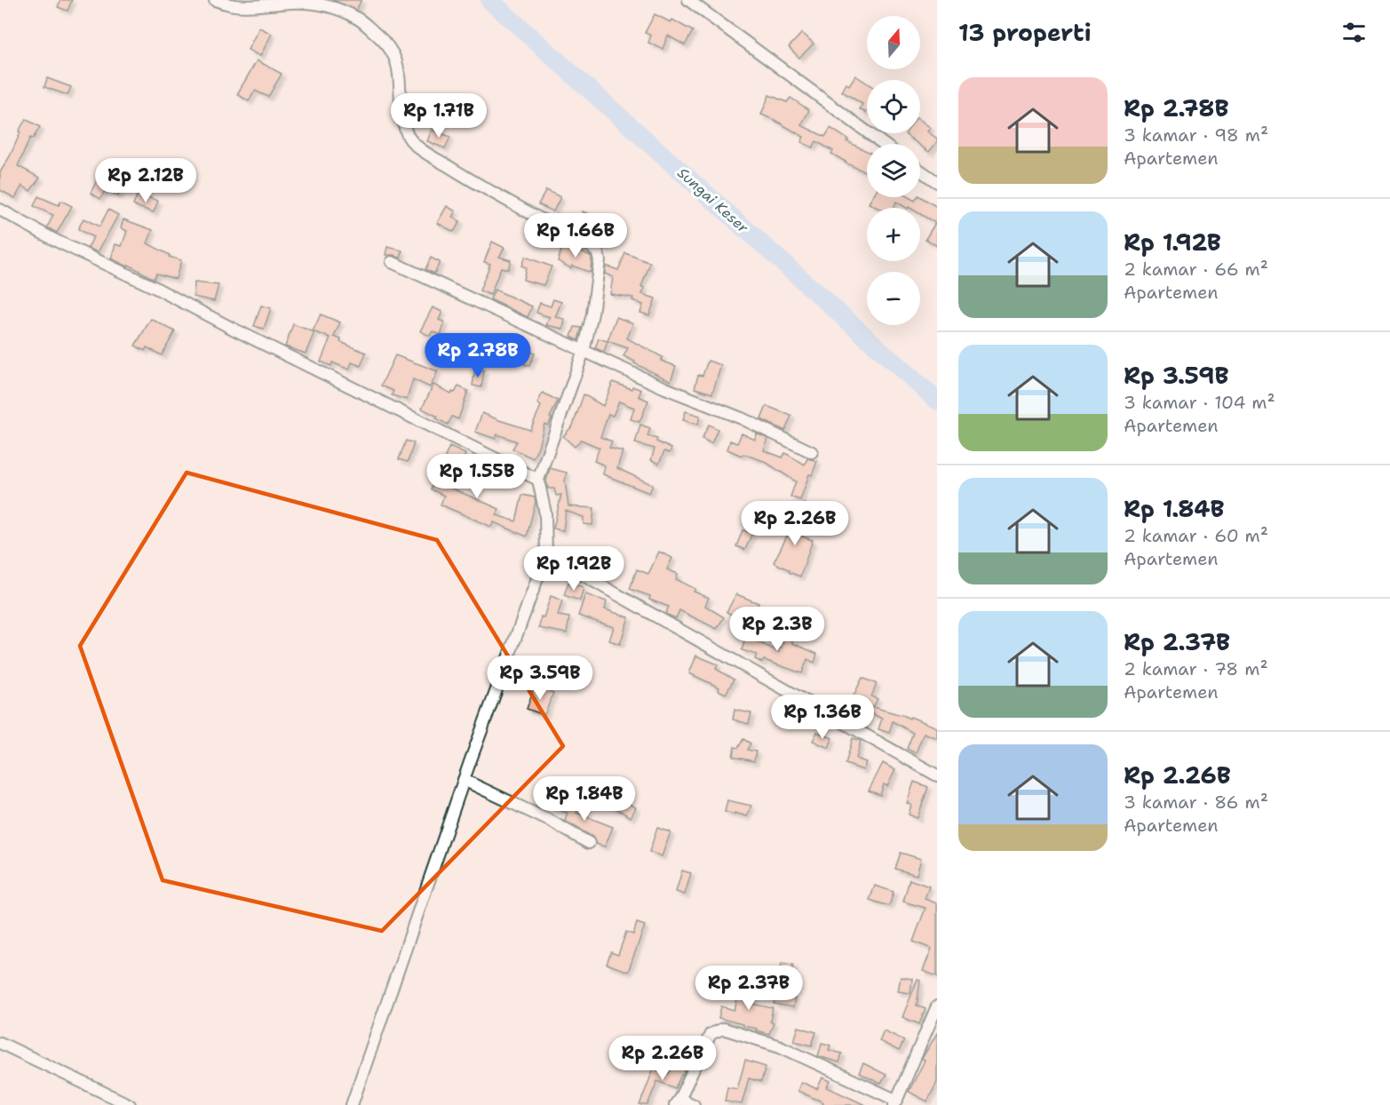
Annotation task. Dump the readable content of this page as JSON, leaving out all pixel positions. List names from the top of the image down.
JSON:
{
  "water": ["Sungai Keser"],
  "north": "top",
  "page": {
    "heading": "13 properti",
    "map_buttons": ["+", "−"],
    "list": [
      {
        "name": "Rp 2.78B",
        "note": "3 kamar · 98 m² · Apartemen"
      },
      {
        "name": "Rp 1.92B",
        "note": "2 kamar · 66 m² · Apartemen"
      },
      {
        "name": "Rp 3.59B",
        "note": "3 kamar · 104 m² · Apartemen"
      },
      {
        "name": "Rp 1.84B",
        "note": "2 kamar · 60 m² · Apartemen"
      },
      {
        "name": "Rp 2.37B",
        "note": "2 kamar · 78 m² · Apartemen"
      },
      {
        "name": "Rp 2.26B",
        "note": "3 kamar · 86 m² · Apartemen"
      }
    ],
    "price": [
      "Rp 1.71B",
      "Rp 2.12B",
      "Rp 1.66B",
      "Rp 2.78B",
      "Rp 1.55B",
      "Rp 2.26B",
      "Rp 1.92B",
      "Rp 2.3B",
      "Rp 3.59B",
      "Rp 1.36B",
      "Rp 1.84B",
      "Rp 2.37B",
      "Rp 2.26B"
    ]
  }
}
